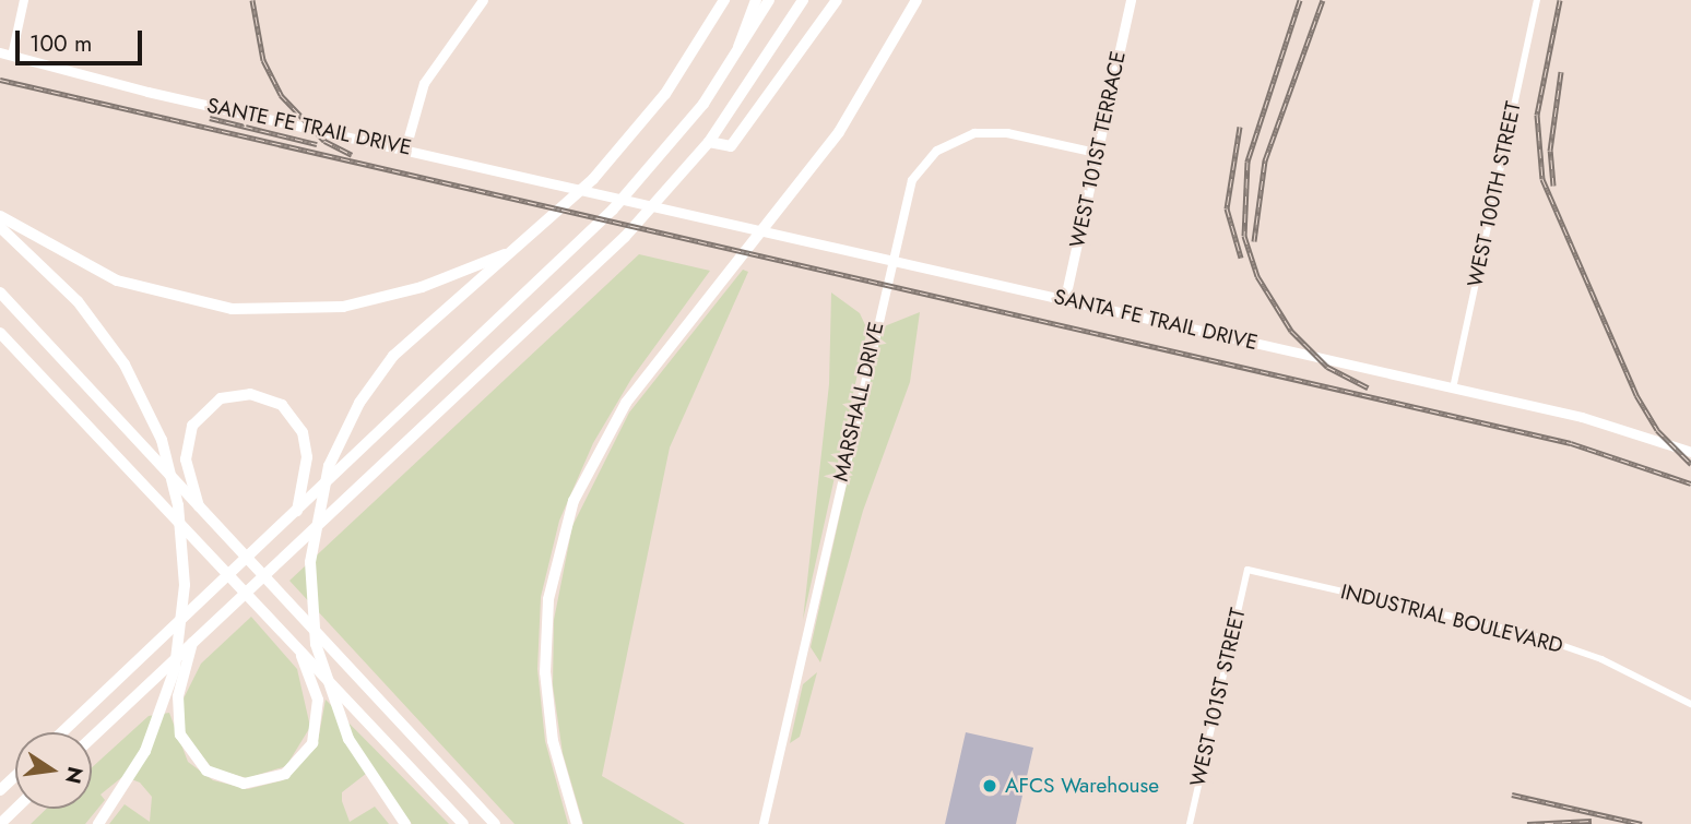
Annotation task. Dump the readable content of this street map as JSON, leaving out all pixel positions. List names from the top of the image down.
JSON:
{
  "streets": {
    "main road": ["SANTE FE TRAIL DRIVE", "WEST 101ST TERRACE", "SANTA FE TRAIL DRIVE"],
    "street": [
      "WEST 100TH STREET",
      "MARSHALL DRIVE",
      "INDUSTRIAL BOULEVARD",
      "WEST 101ST STREET"
    ]
  },
  "crossings": [
    ["SANTE FE TRAIL DRIVE", "SANTA FE TRAIL DRIVE"],
    ["WEST 101ST TERRACE", "SANTA FE TRAIL DRIVE"],
    ["WEST 101ST TERRACE", "MARSHALL DRIVE"],
    ["WEST 100TH STREET", "SANTA FE TRAIL DRIVE"],
    ["INDUSTRIAL BOULEVARD", "WEST 101ST STREET"]
  ],
  "places": ["AFCS Warehouse"],
  "scale_bar": "100 m",
  "north": "right"
}
